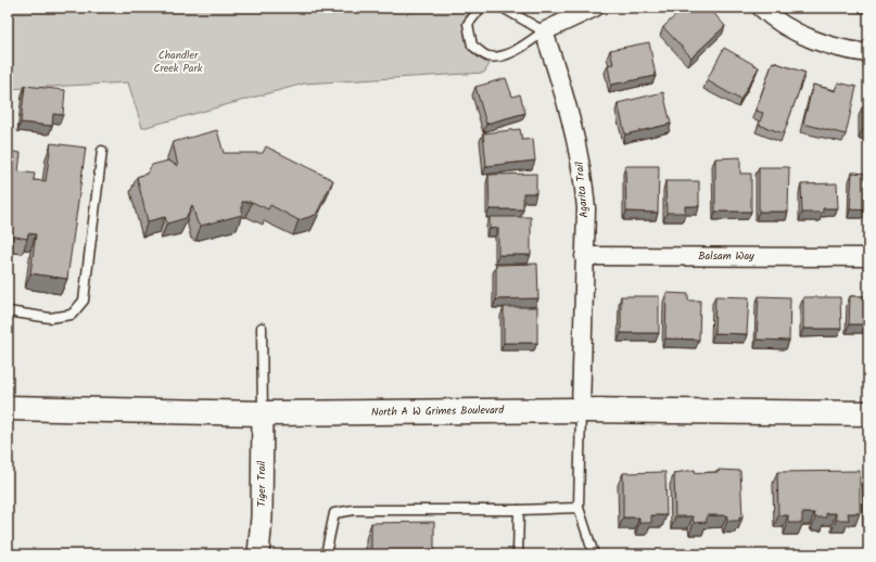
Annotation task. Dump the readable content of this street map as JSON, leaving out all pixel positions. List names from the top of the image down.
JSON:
{
  "streets": {
    "main road": ["North A W Grimes Boulevard"],
    "street": ["Agarita Trail", "Balsam Way", "Tiger Trail"]
  },
  "crossings": [
    ["Agarita Trail", "Balsam Way"],
    ["Agarita Trail", "North A W Grimes Boulevard"],
    ["North A W Grimes Boulevard", "Tiger Trail"]
  ],
  "parks": ["Chandler Creek Park"]
}
